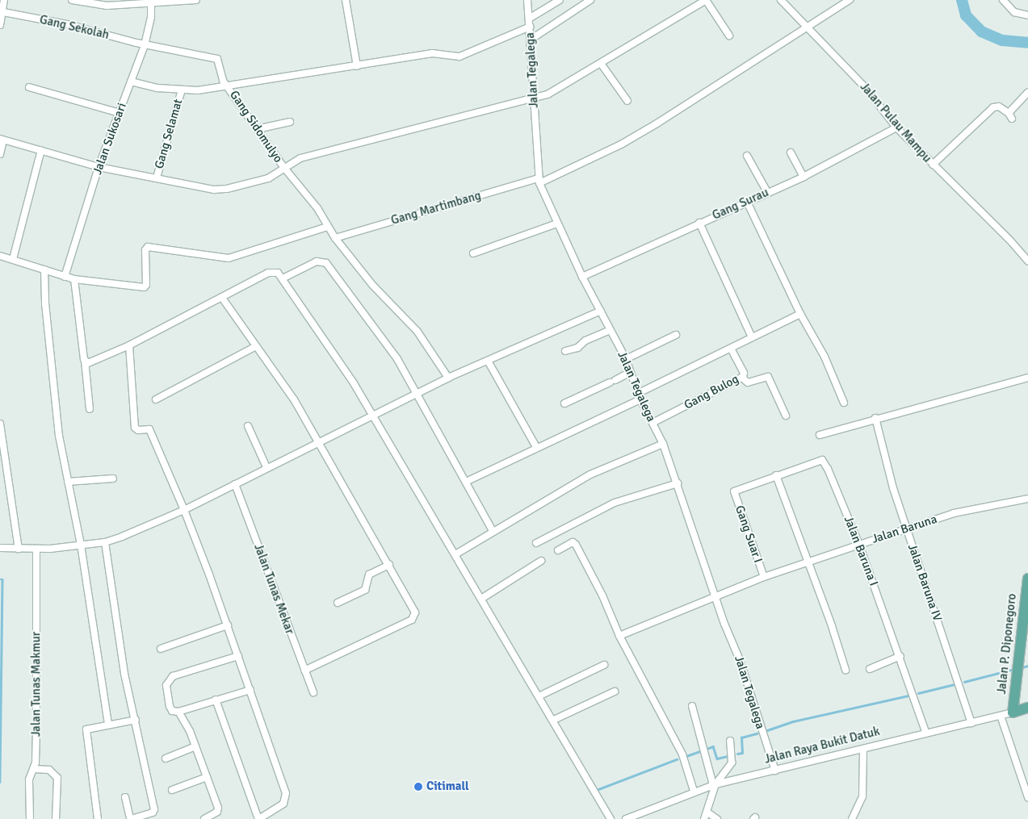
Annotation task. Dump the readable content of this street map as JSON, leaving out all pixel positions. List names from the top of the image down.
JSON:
{
  "streets": {
    "main road": ["Jalan P. Diponegoro", "Jalan Raya Bukit Datuk"],
    "street": [
      "Gang Sekolah",
      "Jalan Tegalega",
      "Jalan Pulau Mampu",
      "Gang Sidomulyo",
      "Gang Selamat",
      "Jalan Sukosari",
      "Gang Surau",
      "Gang Martimbang",
      "Gang Bulog",
      "Jalan Baruna",
      "Gang Suar I",
      "Jalan Baruna I",
      "Jalan Baruna IV",
      "Jalan Tunas Mekar",
      "Jalan Tunas Makmur"
    ]
  },
  "crossings": [
    ["Gang Sekolah", "Gang Sidomulyo"],
    ["Gang Sekolah", "Jalan Sukosari"],
    ["Jalan Tegalega", "Gang Surau"],
    ["Jalan Tegalega", "Gang Martimbang"],
    ["Jalan Tegalega", "Gang Bulog"],
    ["Jalan Tegalega", "Jalan Baruna"],
    ["Jalan Tegalega", "Jalan Raya Bukit Datuk"],
    ["Jalan Pulau Mampu", "Gang Surau"],
    ["Jalan Pulau Mampu", "Gang Martimbang"],
    ["Gang Sidomulyo", "Gang Martimbang"],
    ["Jalan Baruna", "Gang Suar I"],
    ["Jalan Baruna", "Jalan Baruna I"],
    ["Jalan Baruna", "Jalan Baruna IV"],
    ["Gang Suar I", "Jalan Baruna I"],
    ["Jalan Baruna I", "Jalan Raya Bukit Datuk"],
    ["Jalan Baruna IV", "Jalan Raya Bukit Datuk"],
    ["Jalan P. Diponegoro", "Jalan Raya Bukit Datuk"]
  ],
  "places": ["Citimall"]
}
